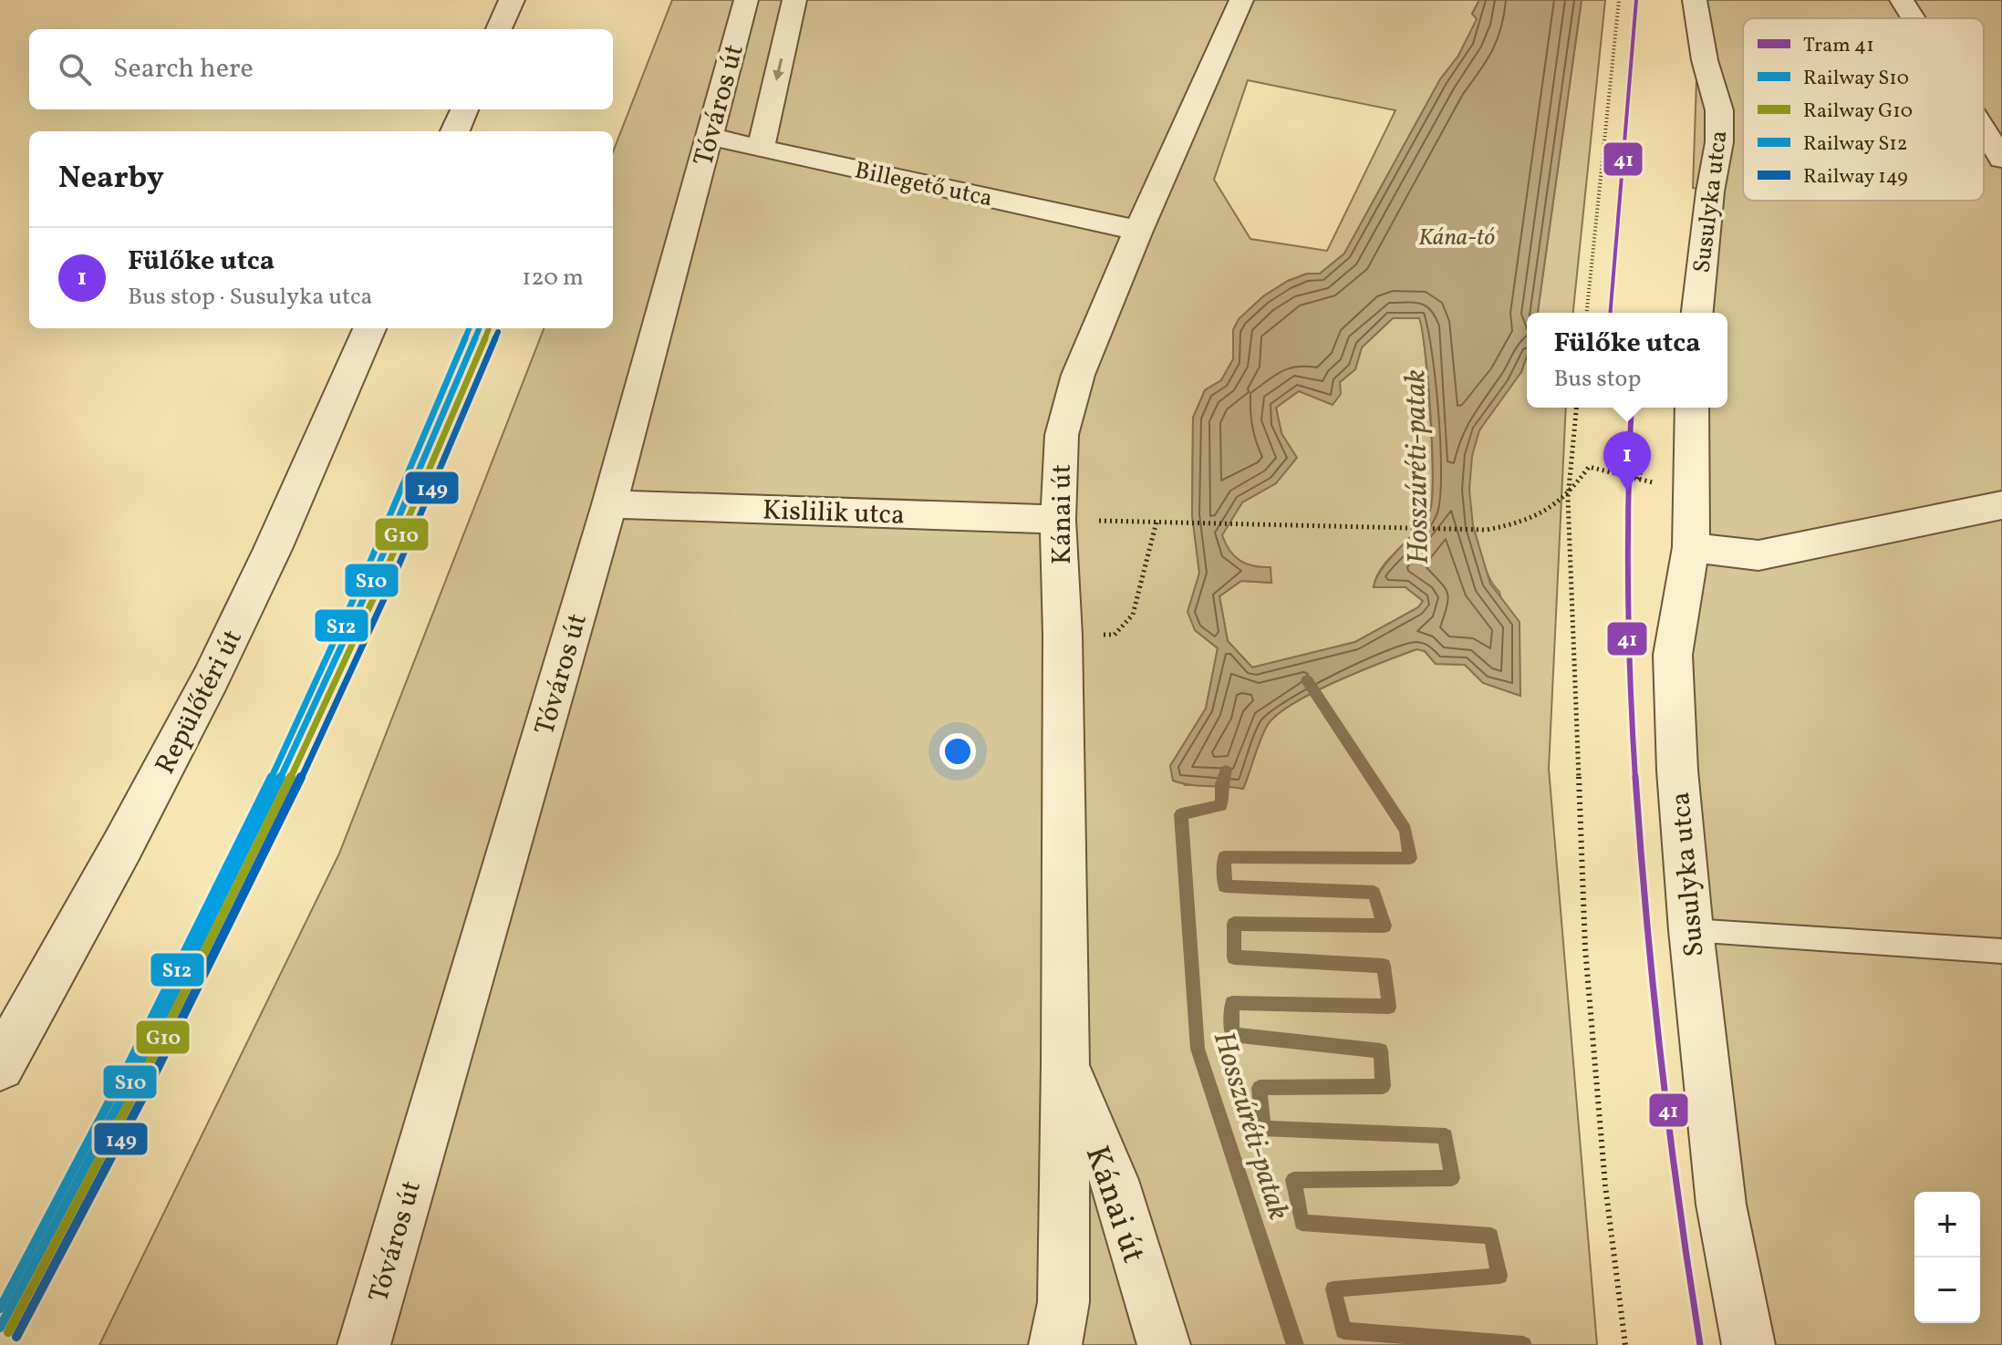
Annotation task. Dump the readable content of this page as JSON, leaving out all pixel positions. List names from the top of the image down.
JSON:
{
  "streets": {
    "street": [
      "Tóváros út",
      "Billegető utca",
      "Susulyka utca",
      "Kislilik utca",
      "Kánai út",
      "Repülőtéri út"
    ]
  },
  "crossings": [
    ["Tóváros út", "Billegető utca"],
    ["Tóváros út", "Kislilik utca"],
    ["Billegető utca", "Kánai út"],
    ["Kislilik utca", "Kánai út"]
  ],
  "water": ["Kána-tó", "Hosszúréti-patak"],
  "lines": [
    "tram line 41",
    "rail line S10",
    "rail line G10",
    "rail line S12",
    "rail line 149"
  ],
  "legend": [
    "Tram 41",
    "Railway S10",
    "Railway G10",
    "Railway S12",
    "Railway 149"
  ],
  "page": {
    "search": "Search here",
    "heading": "Nearby",
    "list": [
      {
        "mark": "1",
        "name": "Fülőke utca",
        "note": "Bus stop · Susulyka utca",
        "value": "120 m"
      }
    ],
    "popup": ["Fülőke utca", "Bus stop"],
    "pins": "1",
    "map_buttons": ["+", "−"]
  }
}
